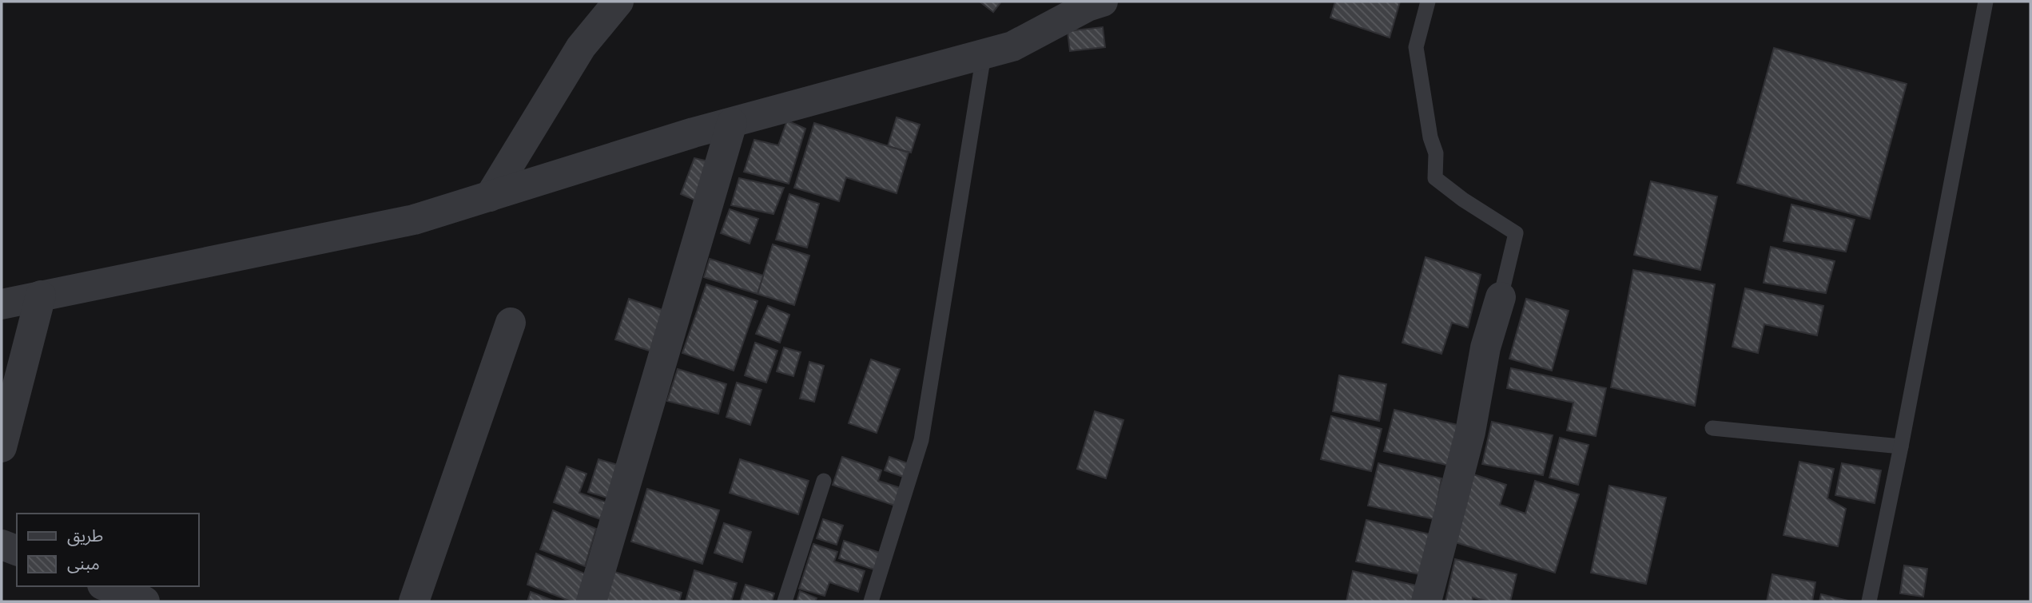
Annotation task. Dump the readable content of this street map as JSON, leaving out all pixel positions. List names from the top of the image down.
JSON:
{
  "legend": ["طريق", "مبنى"]
}
